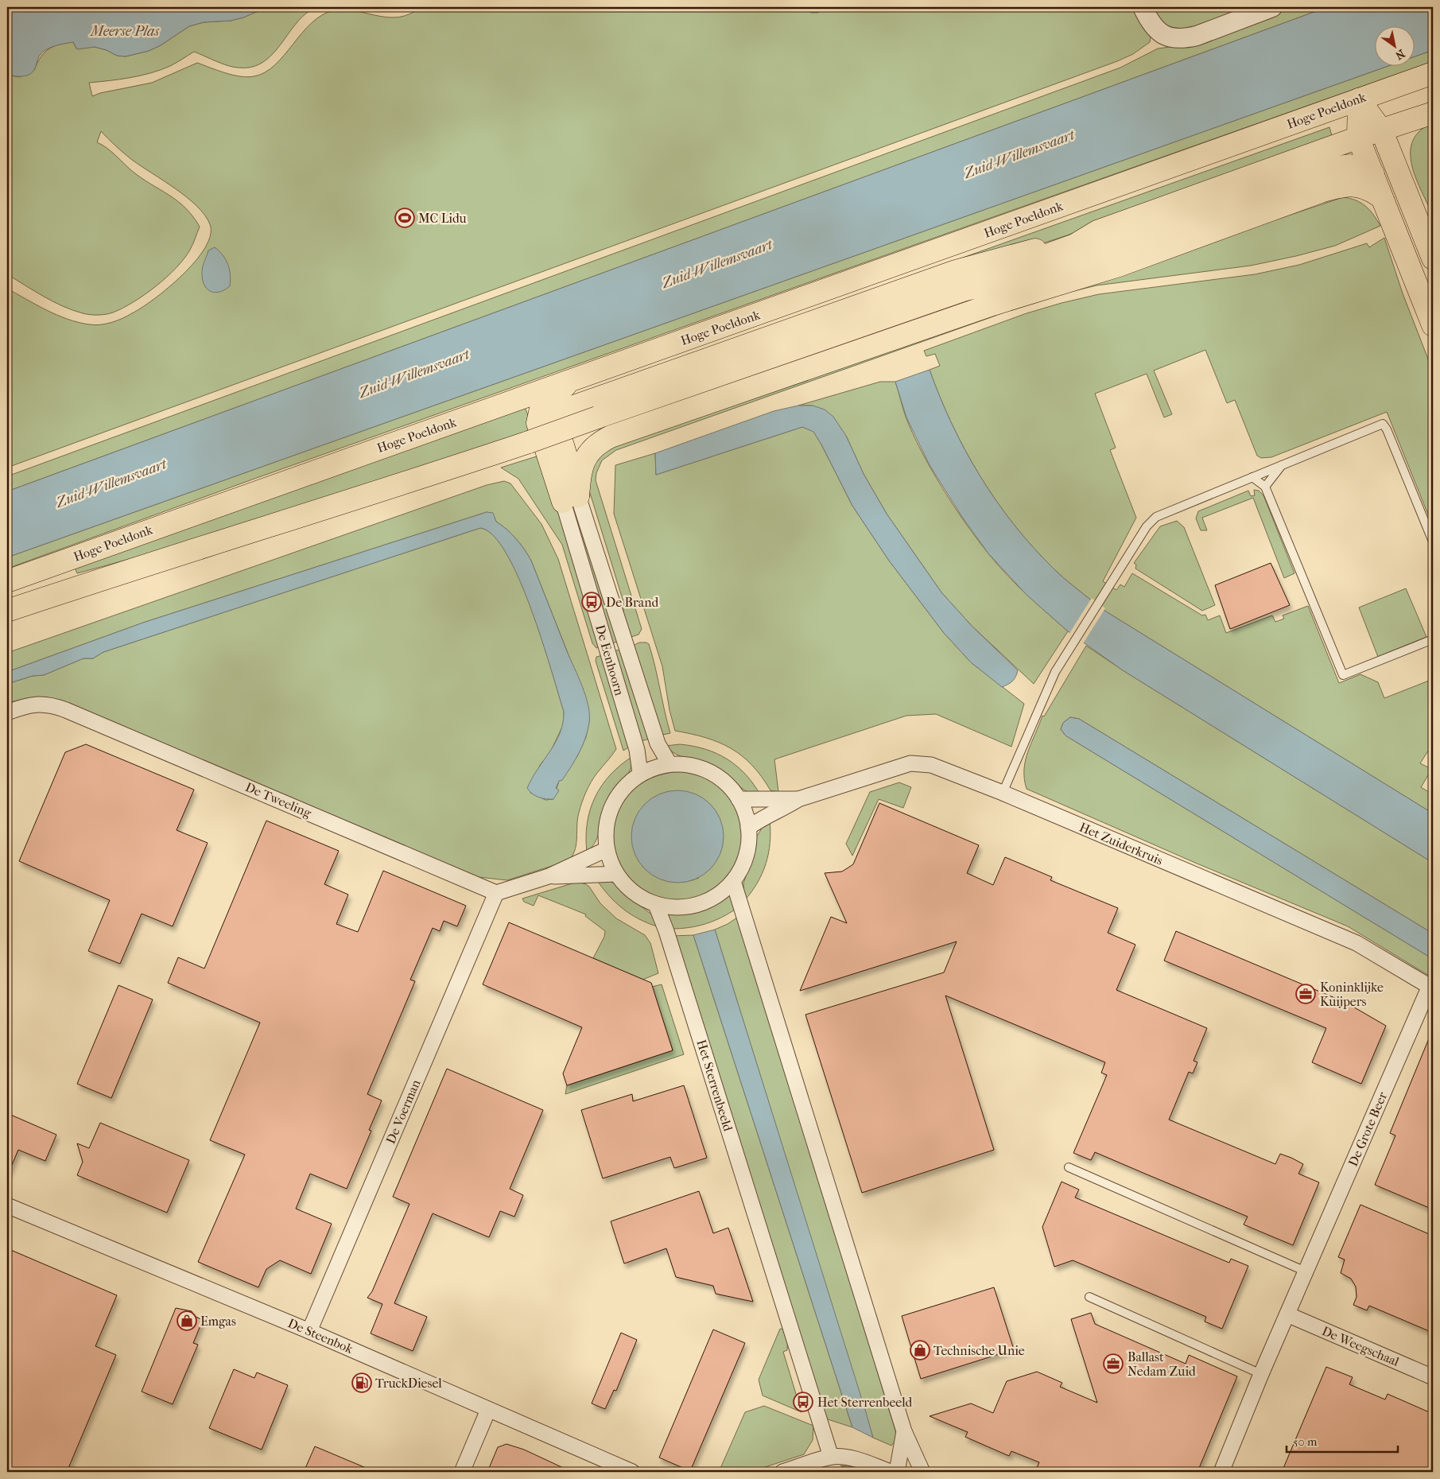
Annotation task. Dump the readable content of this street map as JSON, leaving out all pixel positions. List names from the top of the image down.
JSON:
{
  "streets": {
    "highway": ["Hoge Poeldonk"],
    "street": [
      "De Eenhoorn",
      "De Tweeling",
      "Het Zuiderkruis",
      "Het Sterrenbeeld",
      "De Voerman",
      "De Grote Beer",
      "De Steenbok",
      "De Weegschaal"
    ]
  },
  "crossings": [
    ["De Tweeling", "De Voerman"],
    ["Het Zuiderkruis", "De Grote Beer"],
    ["De Voerman", "De Steenbok"],
    ["De Grote Beer", "De Weegschaal"]
  ],
  "water": ["Meerse Plas", "Zuid-Willemsvaart"],
  "places": {
    "sports": ["MC Lidu"],
    "bus stop": ["De Brand", "Het Sterrenbeeld"],
    "office": ["Koninklijke Kuijpers", "Ballast Nedam Zuid"],
    "shop": ["Emgas", "Technische Unie"],
    "fuel station": ["TruckDiesel"]
  },
  "scale_bar": "50 m",
  "north": "bottom right"
}
